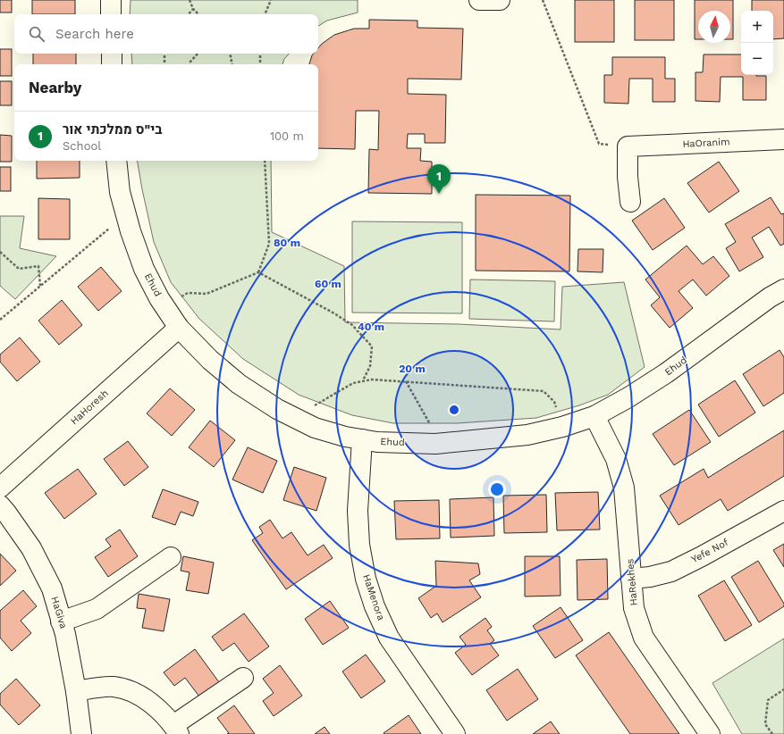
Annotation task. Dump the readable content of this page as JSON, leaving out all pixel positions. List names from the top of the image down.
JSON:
{
  "streets": {
    "street": [
      "HaOranim",
      "Ehud",
      "HaHoresh",
      "Yefe Nof",
      "HaRekhes",
      "HaMenora",
      "HaGiva"
    ]
  },
  "crossings": [
    ["Ehud", "HaHoresh"],
    ["Ehud", "HaRekhes"],
    ["Ehud", "HaMenora"],
    ["Yefe Nof", "HaRekhes"]
  ],
  "north": "top",
  "page": {
    "map_buttons": ["+", "−"],
    "search": "Search here",
    "heading": "Nearby",
    "list": [
      {
        "mark": "1",
        "name": "בי\"ס ממלכתי אור",
        "note": "School",
        "value": "100 m"
      }
    ],
    "pins": "1"
  },
  "rings": [
    "80 m",
    "60 m",
    "40 m",
    "20 m"
  ]
}
